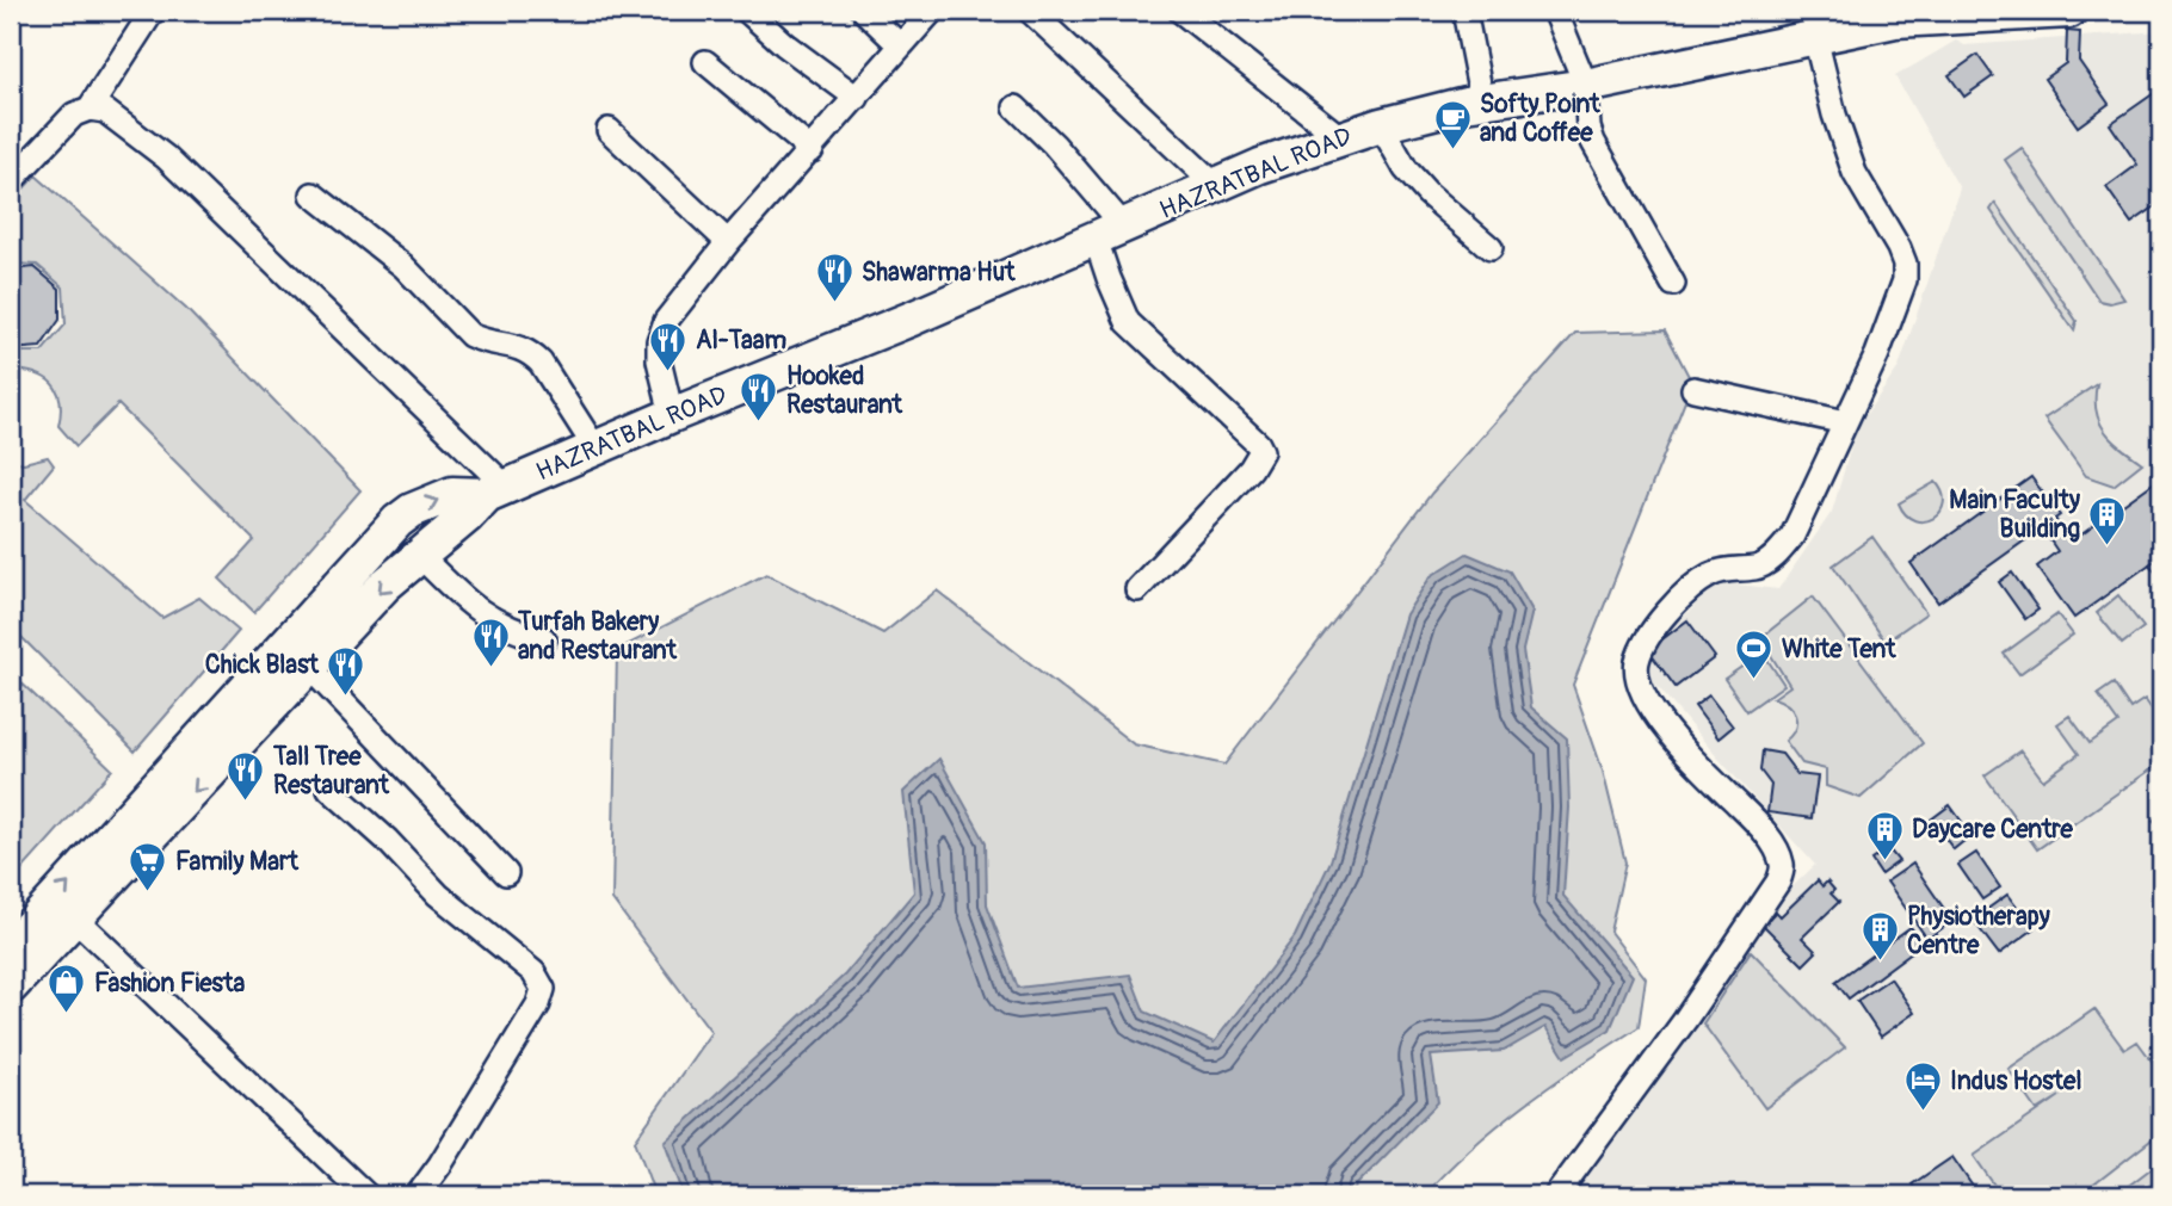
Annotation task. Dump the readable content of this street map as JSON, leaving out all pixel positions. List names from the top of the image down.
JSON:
{
  "streets": {
    "main road": ["HAZRATBAL ROAD"]
  },
  "places": {
    "cafe": ["Softy Point and Coffee"],
    "restaurant": [
      "Shawarma Hut",
      "Al-Taam",
      "Hooked Restaurant",
      "Turfah Bakery and Restaurant",
      "Chick Blast",
      "Tall Tree Restaurant"
    ],
    "building": ["Main Faculty Building", "Daycare Centre", "Physiotherapy Centre"],
    "sports": ["White Tent"],
    "supermarket": ["Family Mart"],
    "shop": ["Fashion Fiesta"],
    "hotel": ["Indus Hostel"]
  }
}
